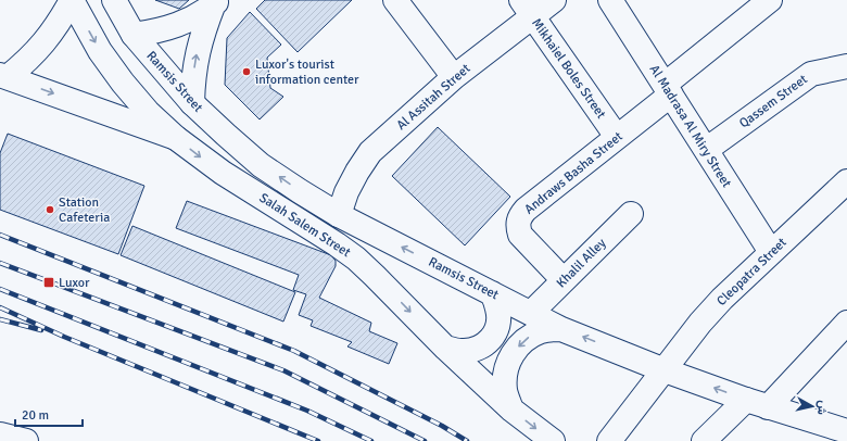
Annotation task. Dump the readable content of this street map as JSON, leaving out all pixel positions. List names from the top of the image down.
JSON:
{
  "streets": {
    "street": [
      "Mikhaiel Boles Street",
      "Ramsis Street",
      "Al Assitah Street",
      "Qassem Street",
      "Al Madrasa Al Miry Street",
      "Andraws Basha Street",
      "Salah Salem Street",
      "Khalil Alley",
      "Cleopatra Street"
    ]
  },
  "crossings": [
    ["Mikhaiel Boles Street", "Al Assitah Street"],
    ["Mikhaiel Boles Street", "Andraws Basha Street"],
    ["Ramsis Street", "Al Assitah Street"],
    ["Ramsis Street", "Khalil Alley"],
    ["Ramsis Street", "Cleopatra Street"],
    ["Qassem Street", "Al Madrasa Al Miry Street"],
    ["Al Madrasa Al Miry Street", "Andraws Basha Street"],
    ["Al Madrasa Al Miry Street", "Cleopatra Street"],
    ["Andraws Basha Street", "Khalil Alley"]
  ],
  "one_way": ["Ramsis Street"],
  "places": {
    "other": ["Luxor's tourist information center", "Station Cafeteria"],
    "transit": ["Luxor"]
  },
  "scale_bar": "20 m",
  "north": "right"
}
